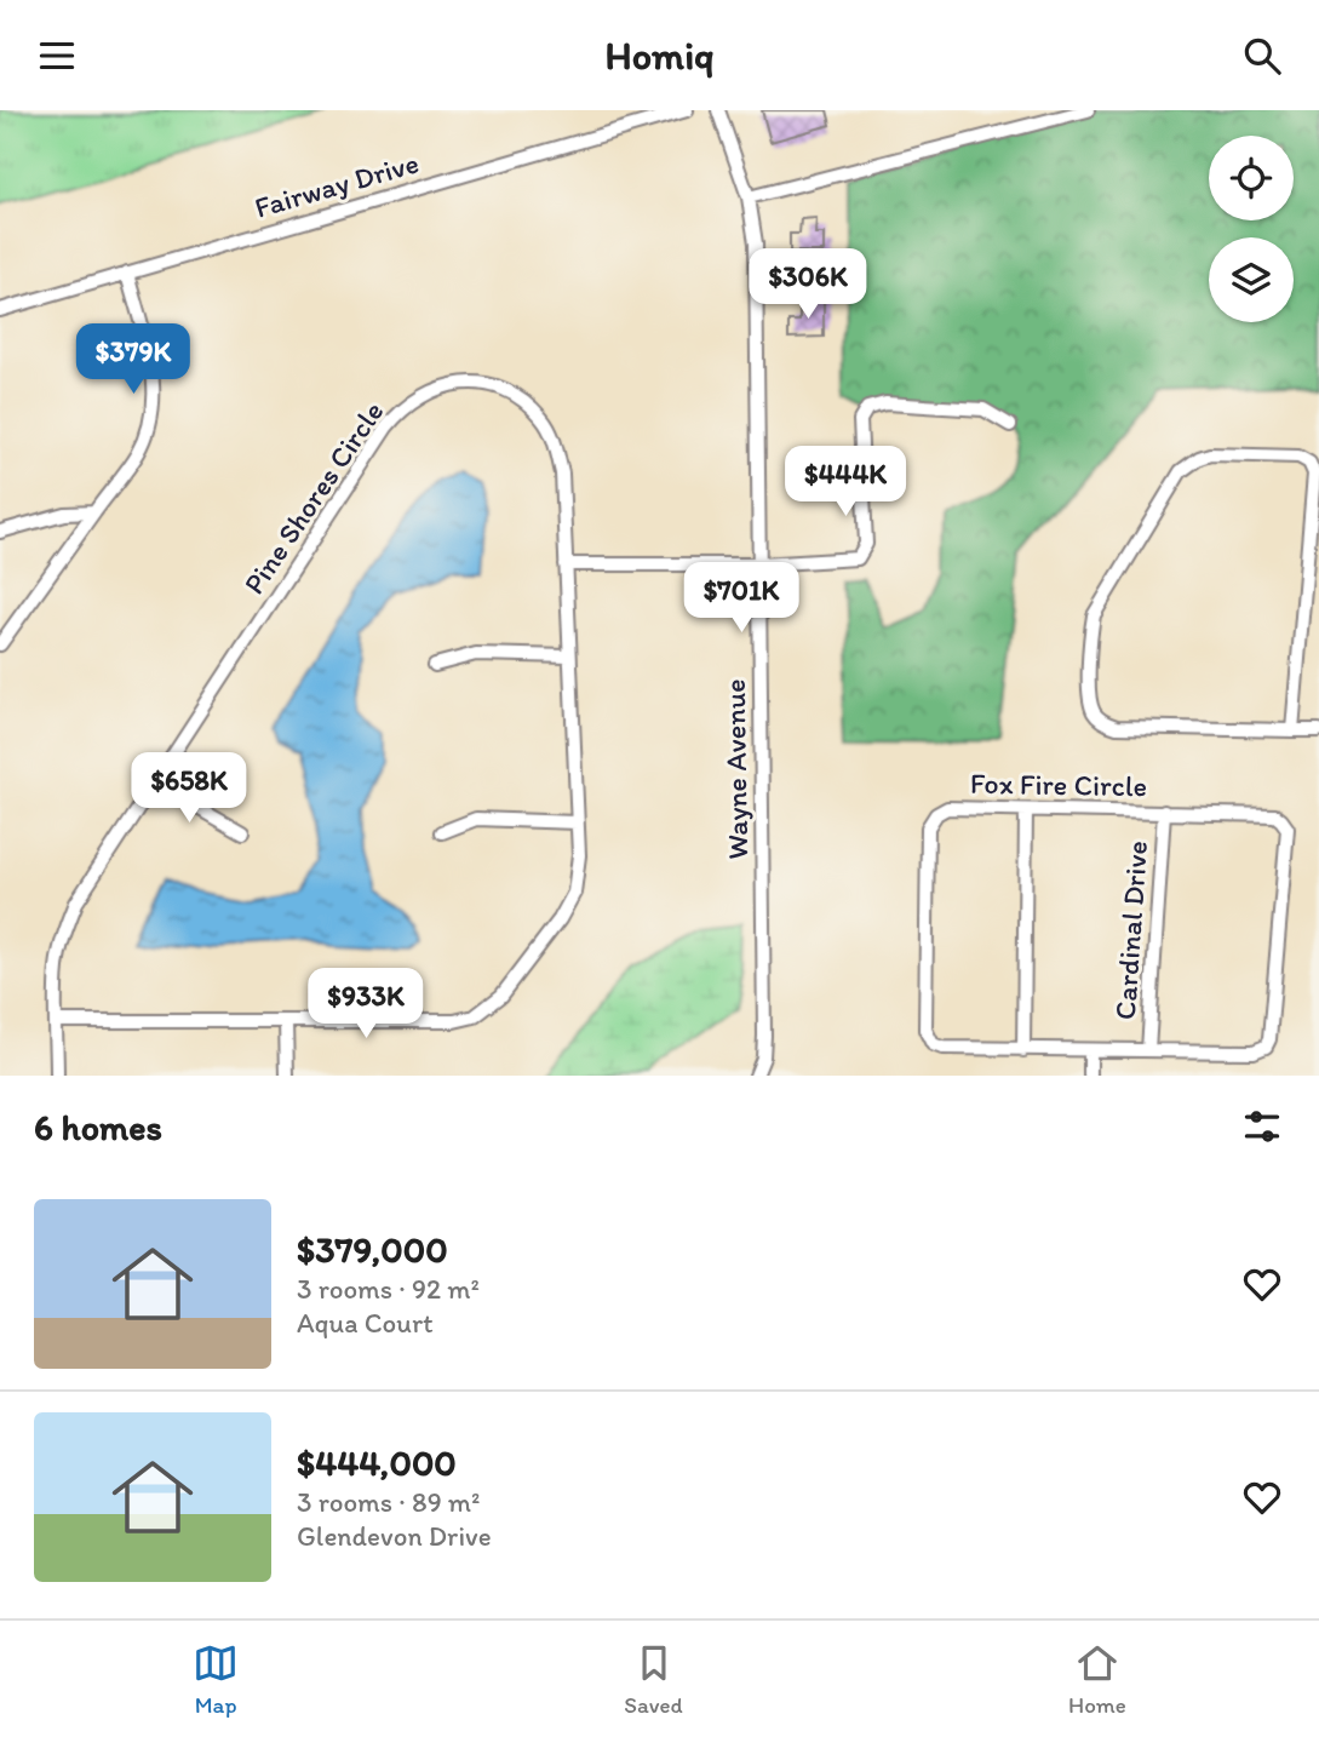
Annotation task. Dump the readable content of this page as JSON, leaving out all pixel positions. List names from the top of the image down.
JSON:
{
  "streets": {
    "street": [
      "Fairway Drive",
      "Pine Shores Circle",
      "Wayne Avenue",
      "Fox Fire Circle",
      "Cardinal Drive"
    ]
  },
  "crossings": [
    ["Fox Fire Circle", "Cardinal Drive"]
  ],
  "page": {
    "header": "Homiq",
    "price": [
      "$306K",
      "$379K",
      "$444K",
      "$701K",
      "$658K",
      "$933K"
    ],
    "heading": "6 homes",
    "list": [
      {
        "name": "$379,000",
        "note": "3 rooms · 92 m² · Aqua Court"
      },
      {
        "name": "$444,000",
        "note": "3 rooms · 89 m² · Glendevon Drive"
      }
    ],
    "tabs": ["Map", "Saved", "Home"]
  }
}
